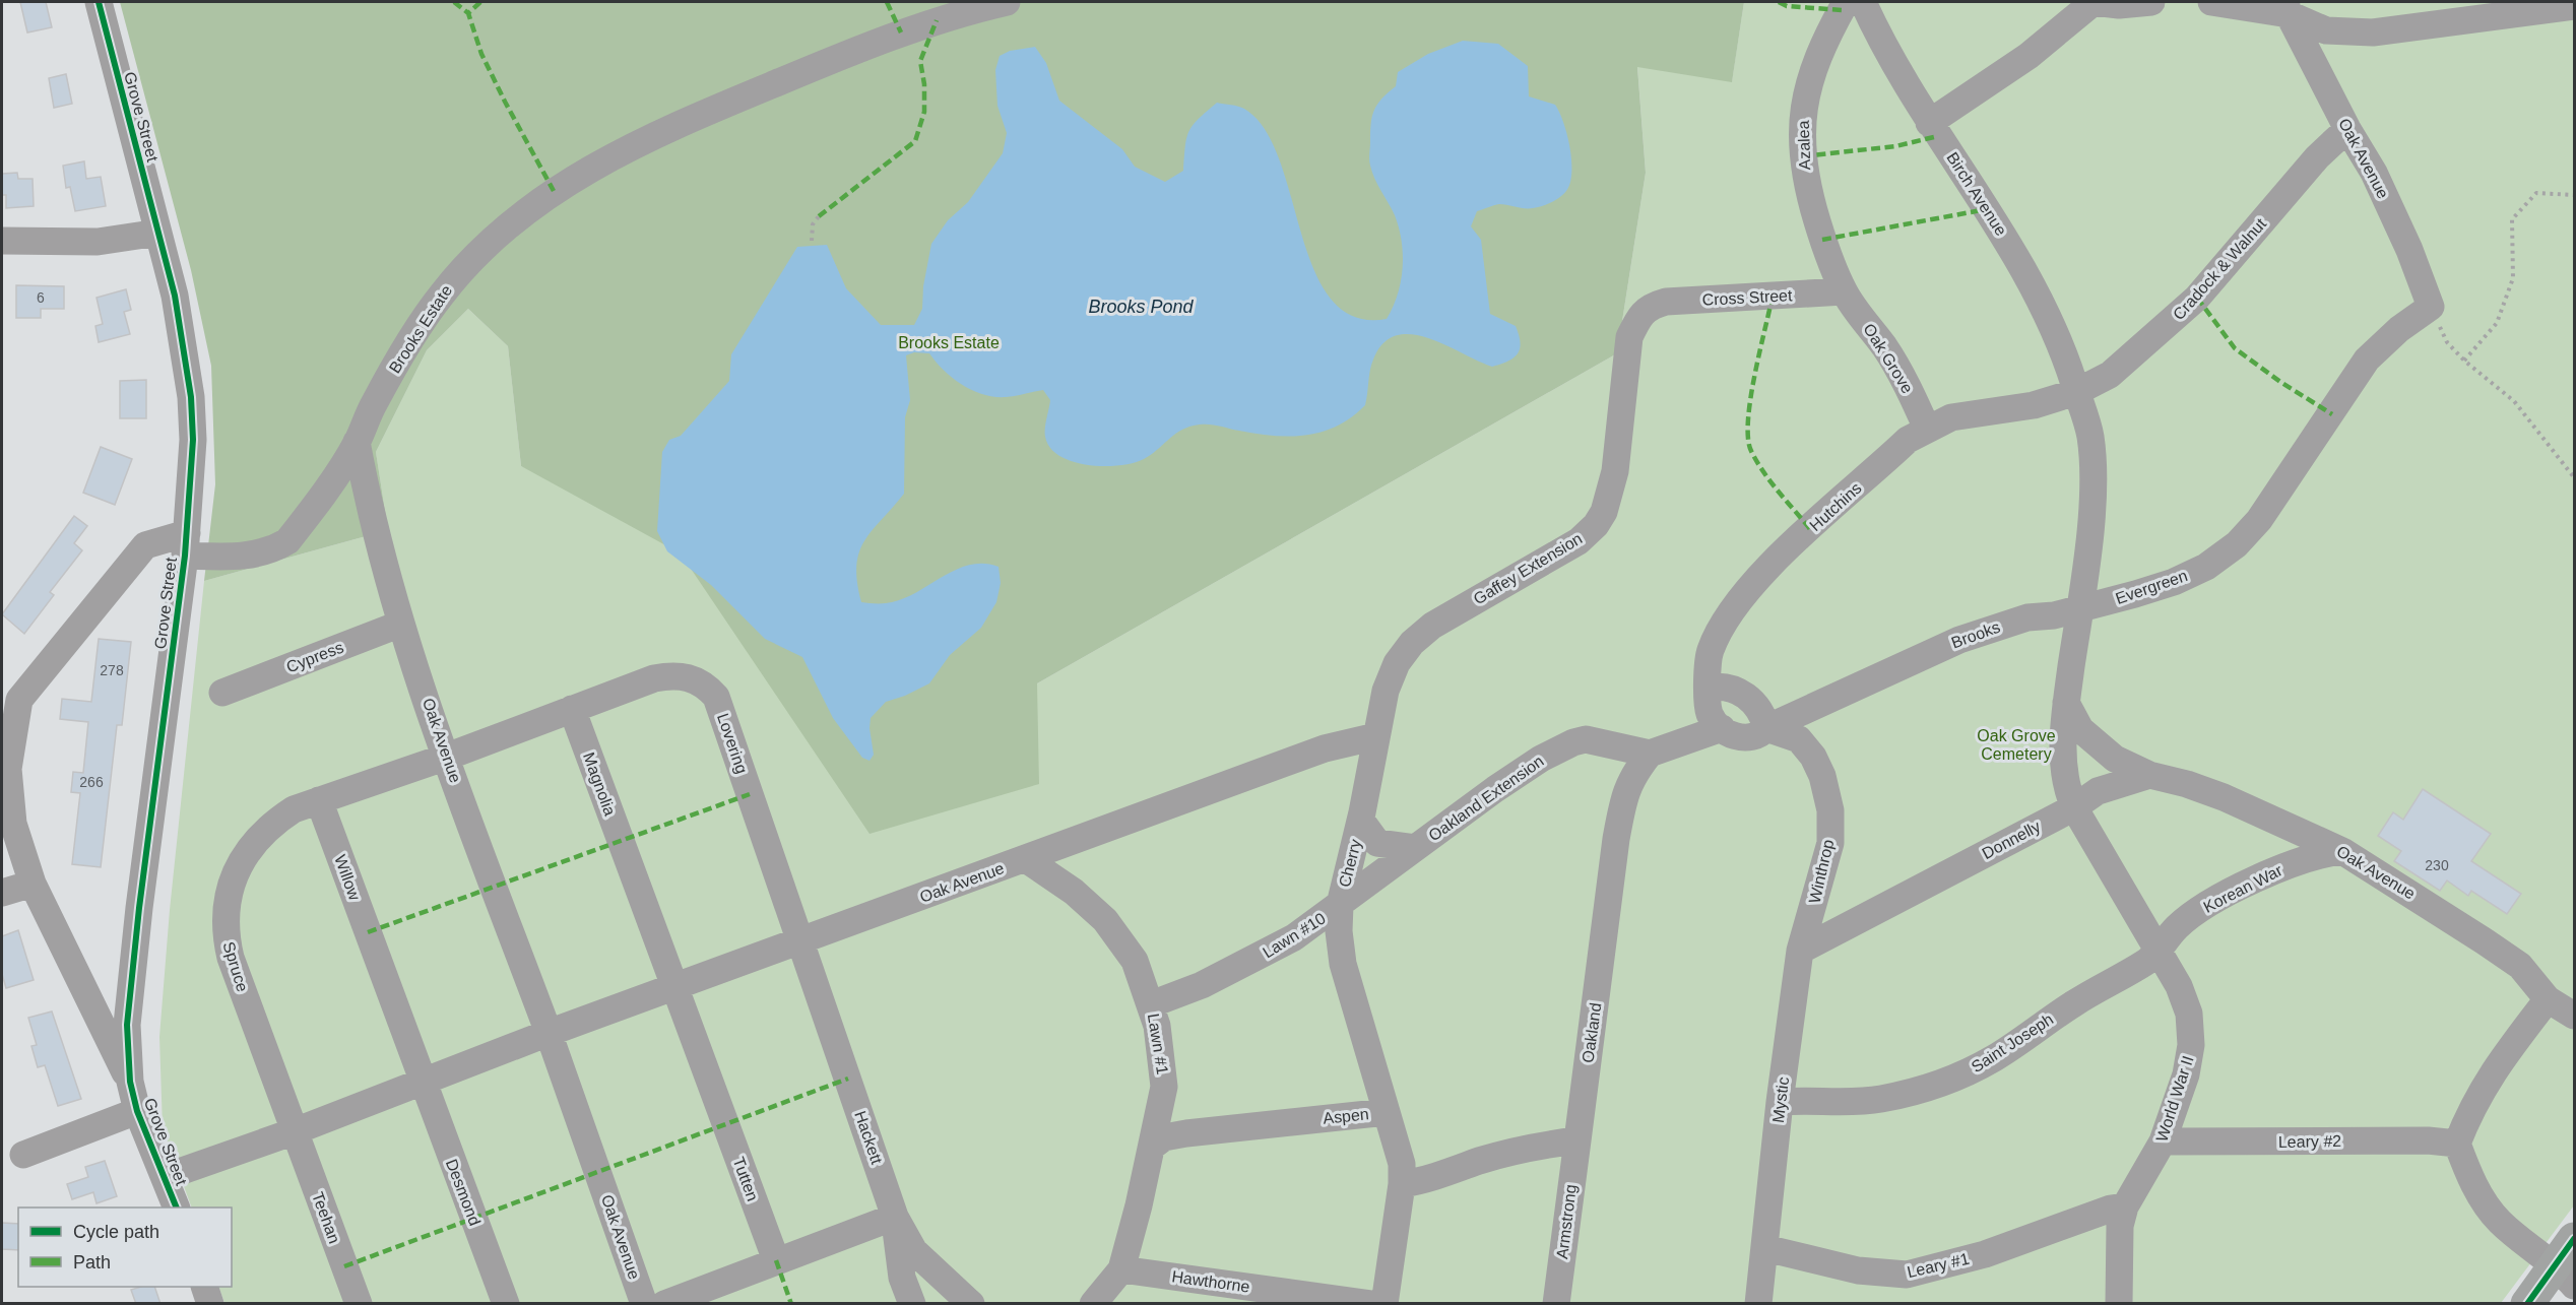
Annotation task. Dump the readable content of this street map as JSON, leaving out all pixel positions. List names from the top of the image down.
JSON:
{
  "streets": {
    "street": [
      "Grove Street",
      "Azalea",
      "Oak Avenue",
      "Birch Avenue",
      "Cradock & Walnut",
      "Cross Street",
      "Brooks Estate",
      "Oak Grove",
      "Hutchins",
      "Gaffey Extension",
      "Evergreen",
      "Brooks",
      "Cypress",
      "Lovering",
      "Magnolia",
      "Oakland Extension",
      "Donnelly",
      "Cherry",
      "Winthrop",
      "Willow",
      "Korean War",
      "Lawn #10",
      "Spruce",
      "Oakland",
      "Saint Joseph",
      "Lawn #1",
      "World War II",
      "Mystic",
      "Aspen",
      "Hackett",
      "Leary #2",
      "Tutten",
      "Desmond",
      "Teehan",
      "Armstrong",
      "Leary #1",
      "Hawthorne"
    ]
  },
  "crossings": [
    ["Grove Street", "Oak Avenue"],
    ["Grove Street", "Brooks Estate"],
    ["Azalea", "Cross Street"],
    ["Azalea", "Oak Grove"],
    ["Oak Avenue", "Cradock & Walnut"],
    ["Oak Avenue", "Brooks Estate"],
    ["Oak Avenue", "Gaffey Extension"],
    ["Oak Avenue", "Evergreen"],
    ["Oak Avenue", "Cypress"],
    ["Oak Avenue", "Lovering"],
    ["Oak Avenue", "Magnolia"],
    ["Oak Avenue", "Cherry"],
    ["Oak Avenue", "Willow"],
    ["Oak Avenue", "Korean War"],
    ["Oak Avenue", "Spruce"],
    ["Oak Avenue", "Lawn #1"],
    ["Oak Avenue", "Hackett"],
    ["Oak Avenue", "Tutten"],
    ["Oak Avenue", "Desmond"],
    ["Oak Avenue", "Teehan"],
    ["Birch Avenue", "Cradock & Walnut"],
    ["Birch Avenue", "Hutchins"],
    ["Cradock & Walnut", "Hutchins"],
    ["Cross Street", "Oak Grove"],
    ["Cross Street", "Gaffey Extension"],
    ["Oak Grove", "Hutchins"],
    ["Hutchins", "Brooks"],
    ["Hutchins", "Winthrop"],
    ["Gaffey Extension", "Cherry"],
    ["Evergreen", "Brooks"],
    ["Brooks", "Winthrop"],
    ["Lovering", "Magnolia"],
    ["Lovering", "Hackett"],
    ["Magnolia", "Tutten"],
    ["Oakland Extension", "Cherry"],
    ["Oakland Extension", "Lawn #10"],
    ["Oakland Extension", "Oakland"],
    ["Donnelly", "Winthrop"],
    ["Donnelly", "Mystic"],
    ["Cherry", "Lawn #10"],
    ["Winthrop", "Mystic"],
    ["Willow", "Spruce"],
    ["Willow", "Desmond"],
    ["Korean War", "Saint Joseph"],
    ["Korean War", "World War II"],
    ["Lawn #10", "Lawn #1"],
    ["Lawn #10", "Aspen"],
    ["Spruce", "Teehan"],
    ["Oakland", "Armstrong"],
    ["Saint Joseph", "World War II"],
    ["Saint Joseph", "Mystic"],
    ["Lawn #1", "Aspen"],
    ["Lawn #1", "Hawthorne"],
    ["World War II", "Leary #2"],
    ["World War II", "Leary #1"],
    ["Mystic", "Leary #1"]
  ],
  "water": ["Brooks Pond"],
  "parks": ["Brooks Estate", "Oak Grove Cemetery"],
  "house_numbers": [
    "6",
    "278",
    "266",
    "230"
  ],
  "legend": ["Cycle path", "Path"]
}
